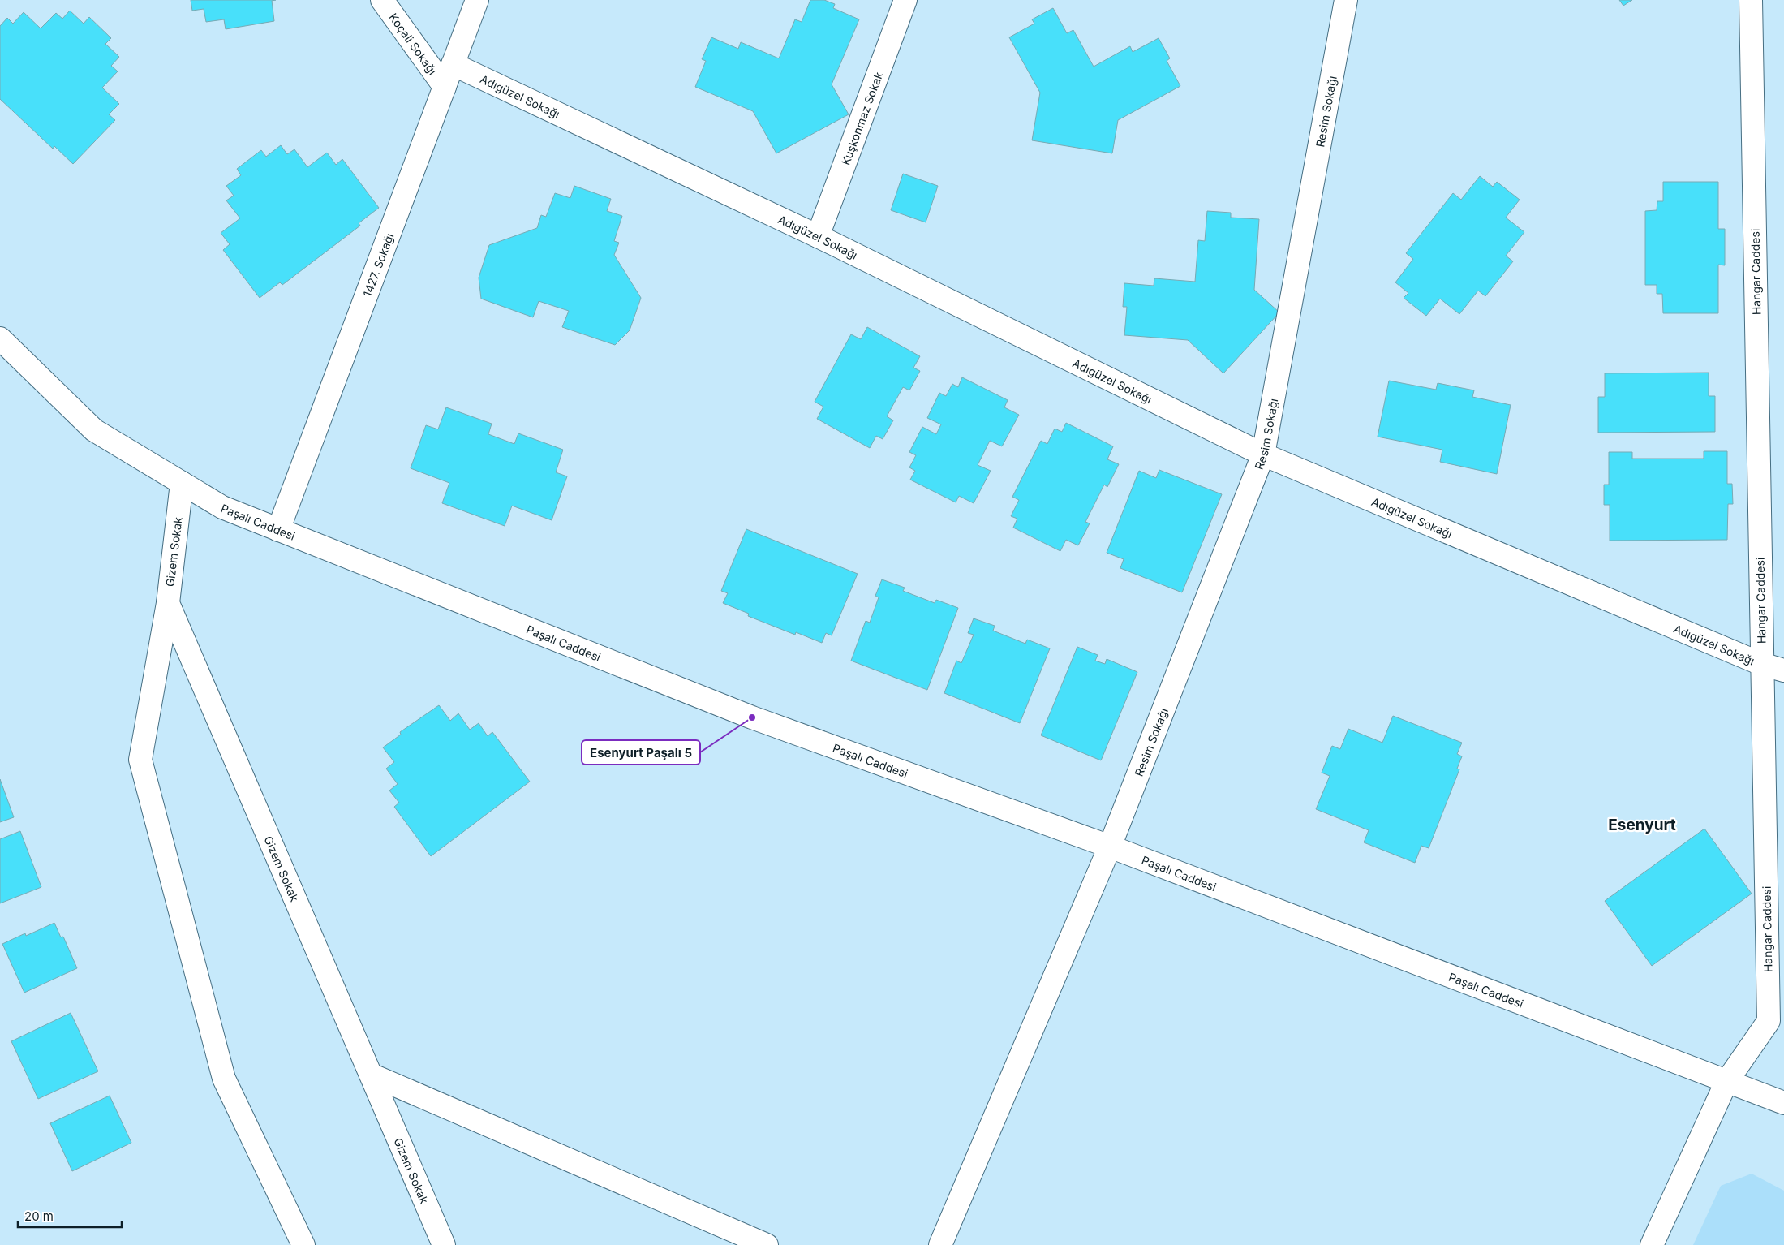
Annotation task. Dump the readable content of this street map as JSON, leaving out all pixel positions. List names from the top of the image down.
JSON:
{
  "streets": {
    "street": [
      "Koçali Sokağı",
      "Adıgüzel Sokağı",
      "Resim Sokağı",
      "Kuşkonmaz Sokak",
      "1427. Sokağı",
      "Hangar Caddesi",
      "Paşalı Caddesi",
      "Gizem Sokak"
    ]
  },
  "crossings": [
    ["Koçali Sokağı", "1427. Sokağı"],
    ["Adıgüzel Sokağı", "Resim Sokağı"],
    ["Adıgüzel Sokağı", "Kuşkonmaz Sokak"],
    ["Adıgüzel Sokağı", "1427. Sokağı"],
    ["Adıgüzel Sokağı", "Hangar Caddesi"],
    ["Resim Sokağı", "Paşalı Caddesi"],
    ["1427. Sokağı", "Paşalı Caddesi"],
    ["Hangar Caddesi", "Paşalı Caddesi"],
    ["Paşalı Caddesi", "Gizem Sokak"]
  ],
  "districts": ["Esenyurt"],
  "places": ["Esenyurt Paşalı 5"],
  "scale_bar": "20 m"
}
